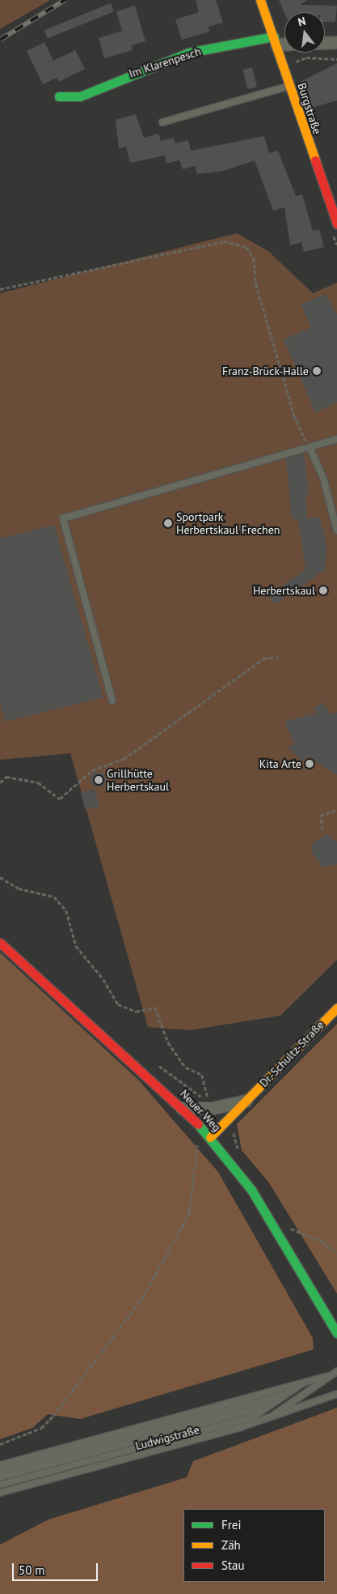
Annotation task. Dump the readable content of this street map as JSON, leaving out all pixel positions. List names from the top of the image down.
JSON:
{
  "streets": {
    "street": [
      "Im Klarenpesch",
      "Burgstraße",
      "Dr.-Schultz-Straße",
      "Neuer Weg"
    ],
    "lane": ["Ludwigstraße"]
  },
  "crossings": [
    ["Im Klarenpesch", "Burgstraße"],
    ["Dr.-Schultz-Straße", "Neuer Weg"]
  ],
  "places": [
    "Franz-Brück-Halle",
    "Sportpark Herbertskaul Frechen",
    "Herbertskaul",
    "Kita Arte",
    "Grillhütte Herbertskaul"
  ],
  "legend": ["Frei", "Zäh", "Stau"],
  "scale_bar": "50 m",
  "north": "top"
}
